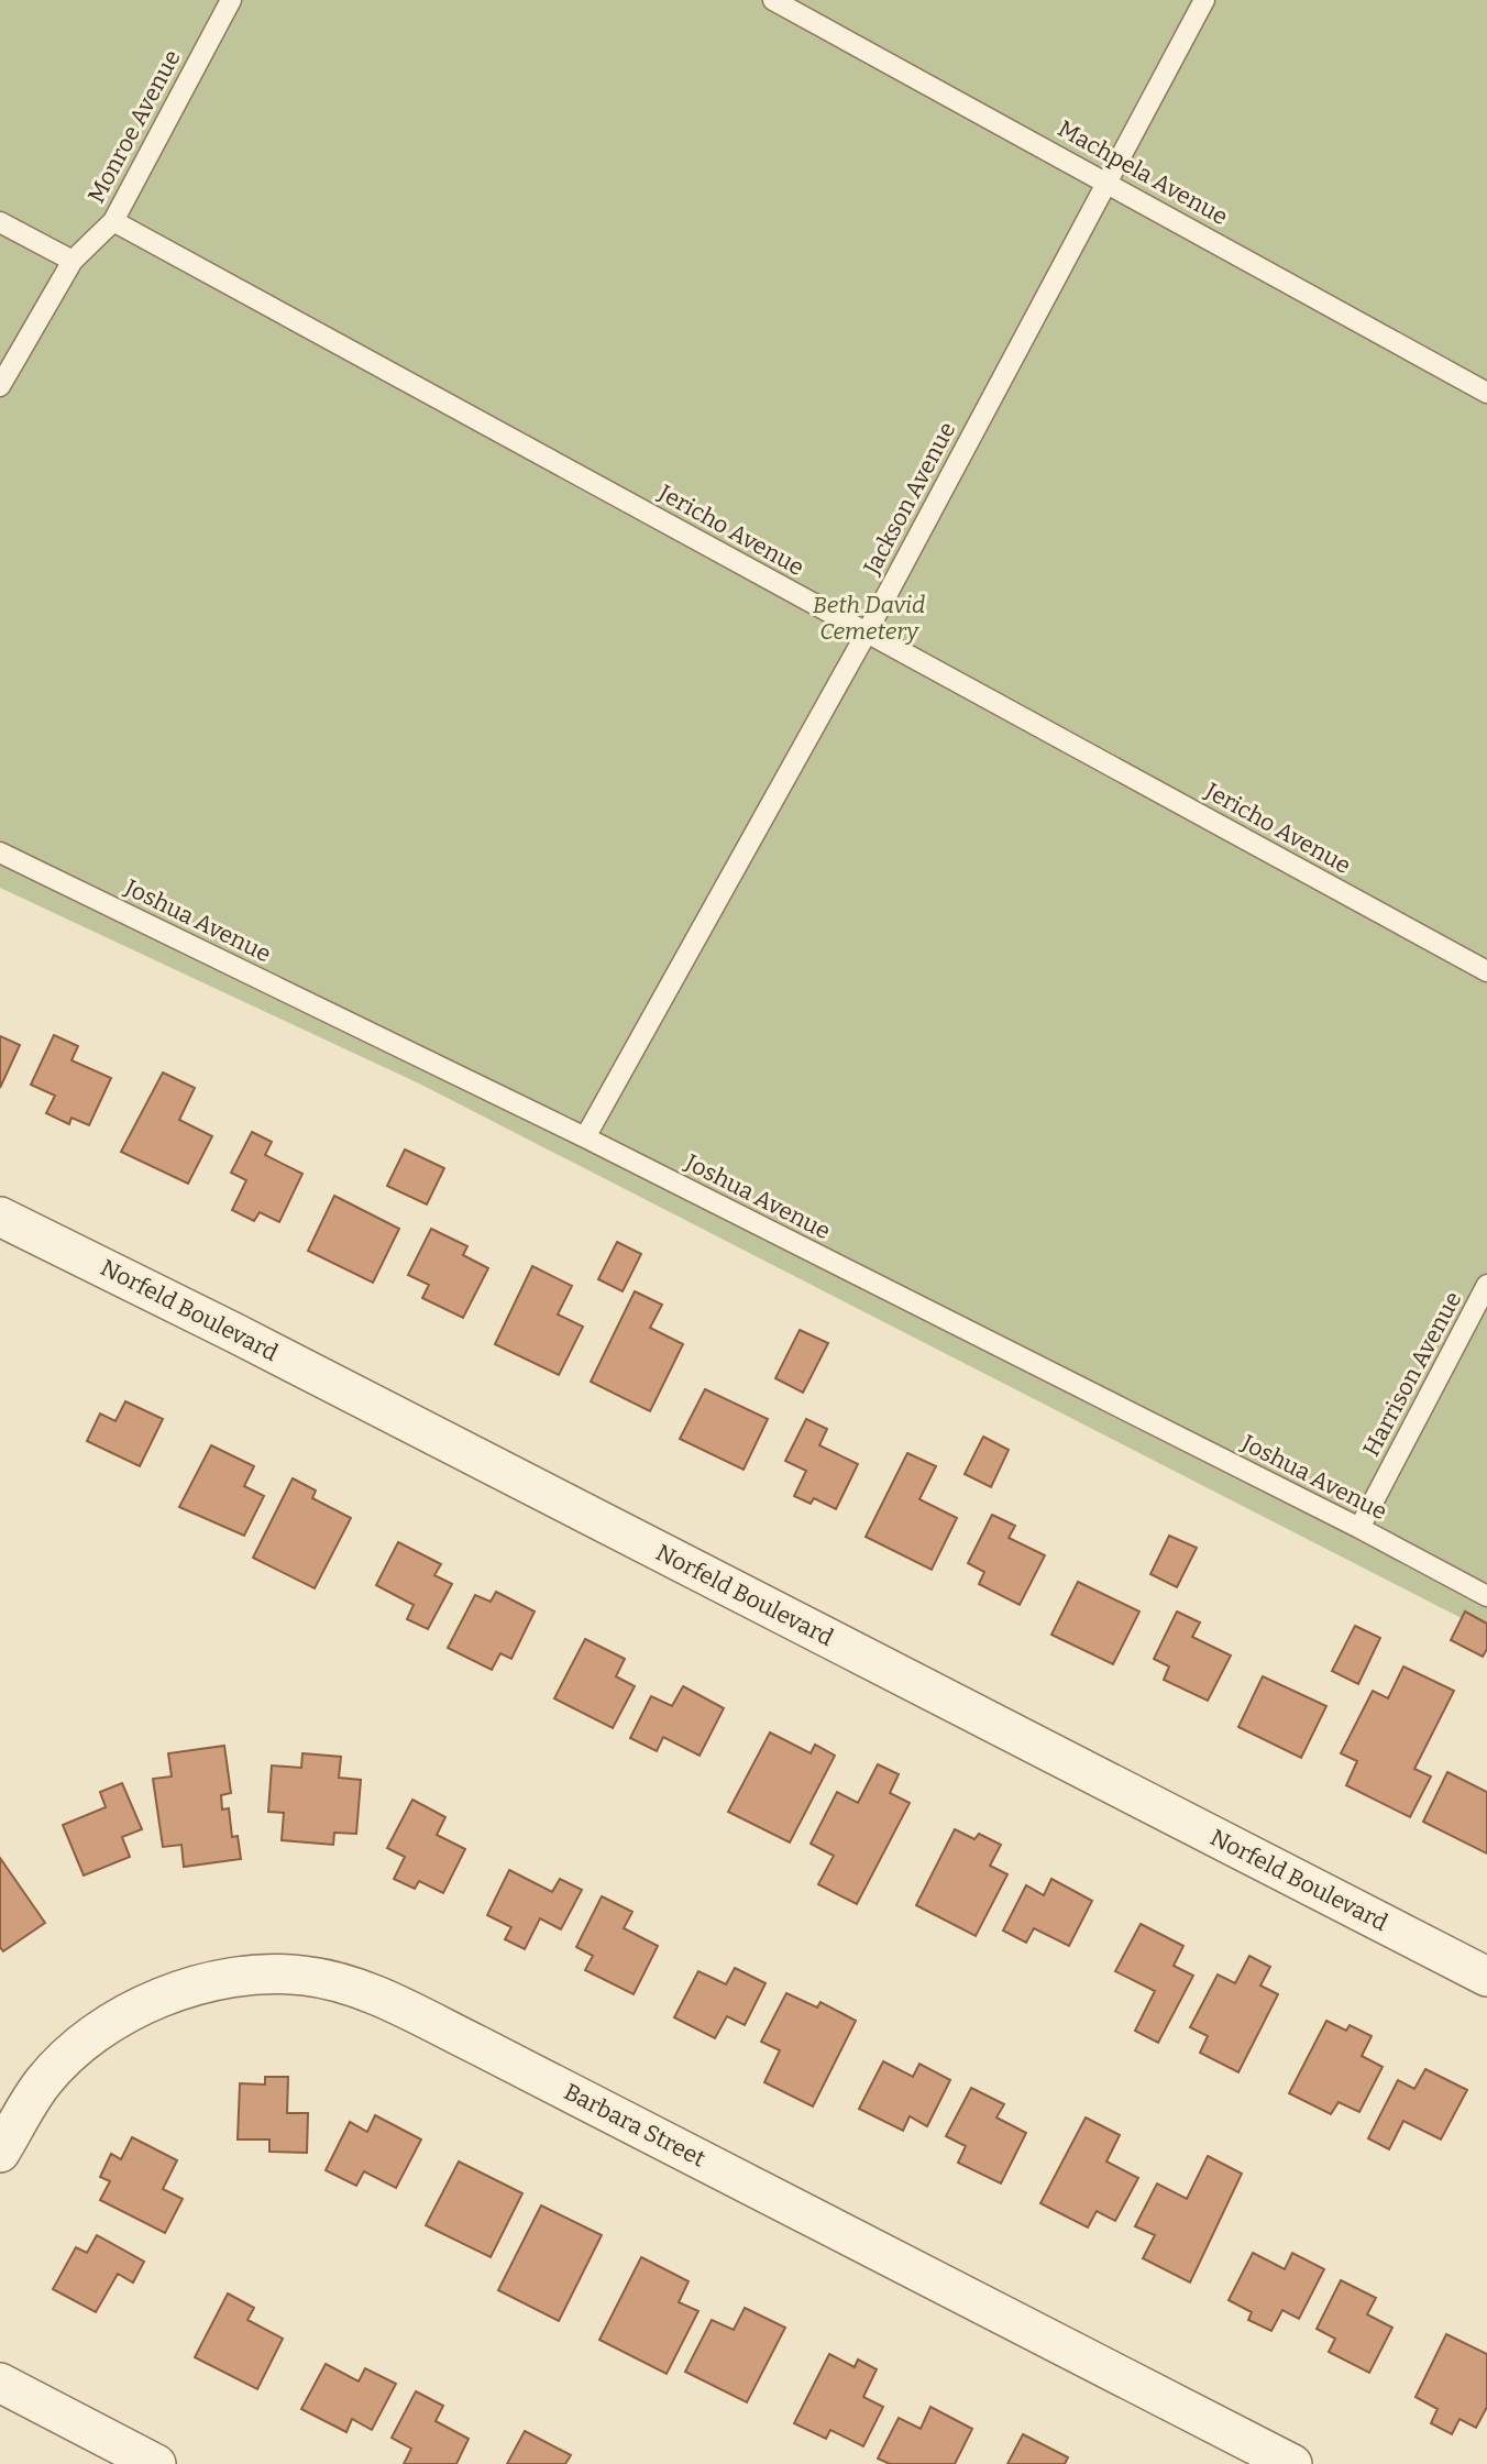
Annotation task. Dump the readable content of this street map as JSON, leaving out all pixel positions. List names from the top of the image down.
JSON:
{
  "streets": {
    "street": ["Norfeld Boulevard", "Barbara Street"],
    "lane": [
      "Monroe Avenue",
      "Machpela Avenue",
      "Jackson Avenue",
      "Jericho Avenue",
      "Joshua Avenue",
      "Harrison Avenue"
    ]
  },
  "crossings": [
    ["Monroe Avenue", "Jericho Avenue"],
    ["Machpela Avenue", "Jackson Avenue"],
    ["Jackson Avenue", "Jericho Avenue"],
    ["Jackson Avenue", "Joshua Avenue"],
    ["Joshua Avenue", "Harrison Avenue"]
  ],
  "parks": ["Beth David Cemetery"]
}
